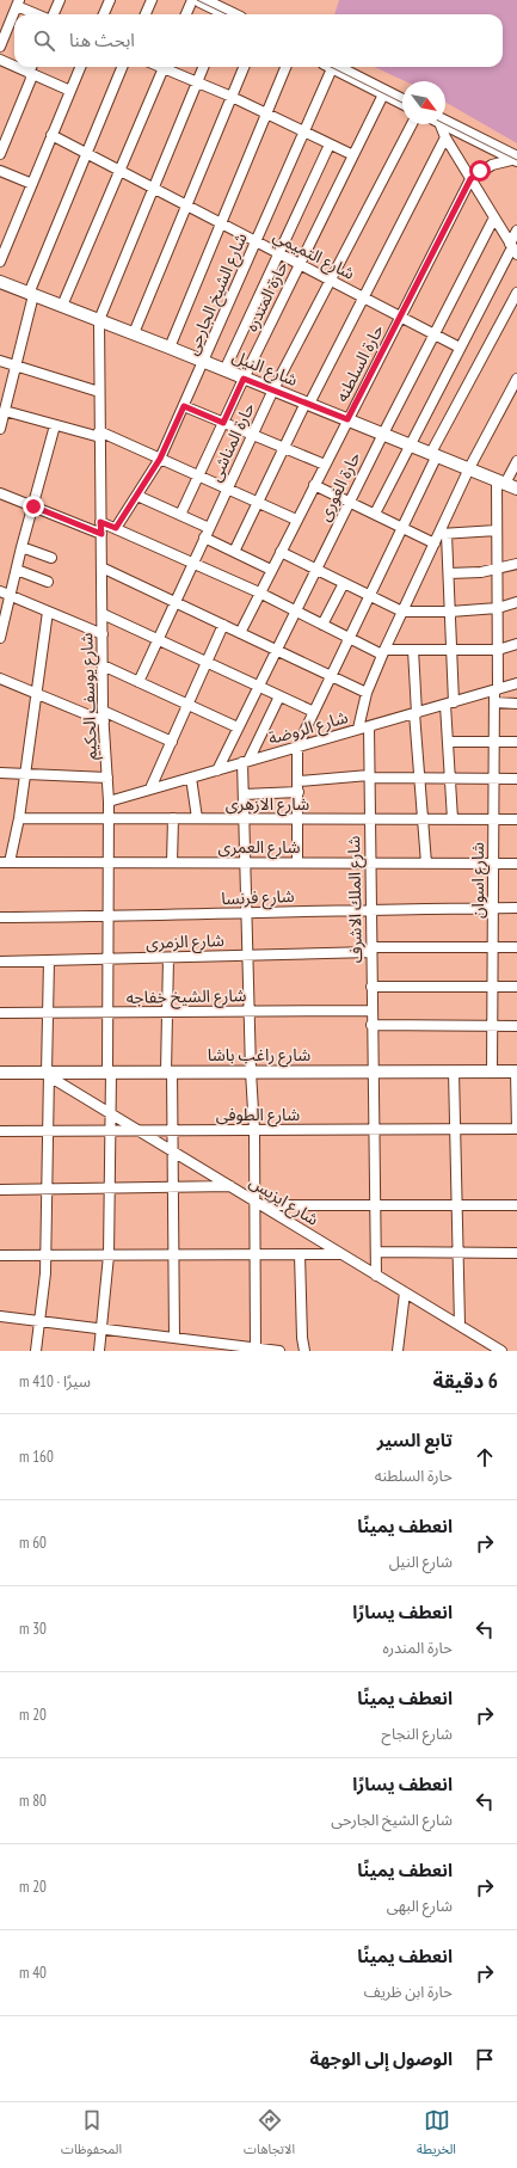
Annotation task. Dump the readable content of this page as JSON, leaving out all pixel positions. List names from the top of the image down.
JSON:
{
  "streets": {
    "street": [
      "شارع التميمي",
      "شارع الشيخ الجارحى",
      "حارة المندره",
      "حارة السلطنه",
      "شارع النيل",
      "حارة المناشى",
      "حارة الغورى",
      "شارع يوسف الحكيم",
      "شارع الروضة",
      "شارع الازهرى",
      "شارع العمرى",
      "شارع اسوان",
      "شارع فرنسا",
      "شارع الملك الاشرف",
      "شارع الزمرى",
      "شارع الشيخ خفاجه",
      "شارع راغب باشا",
      "شارع الطوفى",
      "شارع ايزيس"
    ]
  },
  "crossings": [
    ["شارع التميمي", "شارع الشيخ الجارحى"],
    ["شارع التميمي", "حارة المندره"],
    ["شارع التميمي", "حارة السلطنه"],
    ["شارع التميمي", "حارة المناشى"],
    ["شارع التميمي", "حارة الغورى"],
    ["شارع الشيخ الجارحى", "شارع النيل"],
    ["حارة المندره", "شارع النيل"],
    ["حارة السلطنه", "شارع النيل"],
    ["شارع النيل", "حارة المناشى"],
    ["شارع النيل", "حارة الغورى"],
    ["شارع النيل", "شارع يوسف الحكيم"],
    ["شارع النيل", "شارع اسوان"],
    ["حارة الغورى", "شارع الروضة"],
    ["شارع يوسف الحكيم", "شارع الروضة"],
    ["شارع يوسف الحكيم", "شارع الازهرى"],
    ["شارع يوسف الحكيم", "شارع العمرى"],
    ["شارع يوسف الحكيم", "شارع فرنسا"],
    ["شارع يوسف الحكيم", "شارع الزمرى"],
    ["شارع يوسف الحكيم", "شارع الشيخ خفاجه"],
    ["شارع يوسف الحكيم", "شارع راغب باشا"],
    ["شارع يوسف الحكيم", "شارع الطوفى"],
    ["شارع يوسف الحكيم", "شارع ايزيس"],
    ["شارع الروضة", "شارع اسوان"],
    ["شارع الروضة", "شارع الملك الاشرف"],
    ["شارع الازهرى", "شارع اسوان"],
    ["شارع الازهرى", "شارع الملك الاشرف"],
    ["شارع العمرى", "شارع اسوان"],
    ["شارع العمرى", "شارع الملك الاشرف"],
    ["شارع اسوان", "شارع فرنسا"],
    ["شارع اسوان", "شارع الزمرى"],
    ["شارع اسوان", "شارع راغب باشا"],
    ["شارع فرنسا", "شارع الملك الاشرف"],
    ["شارع الملك الاشرف", "شارع الزمرى"],
    ["شارع الملك الاشرف", "شارع الشيخ خفاجه"],
    ["شارع الملك الاشرف", "شارع راغب باشا"],
    ["شارع الملك الاشرف", "شارع الطوفى"],
    ["شارع الملك الاشرف", "شارع ايزيس"],
    ["شارع راغب باشا", "شارع ايزيس"],
    ["شارع الطوفى", "شارع ايزيس"]
  ],
  "north": "bottom right",
  "page": {
    "search": "ابحث هنا",
    "heading": ["6 دقيقة", "سيرًا · 410 m"],
    "list": [
      ["تابع السير", "حارة السلطنه", "160 m"],
      ["انعطف يمينًا", "شارع النيل", "60 m"],
      ["انعطف يسارًا", "حارة المندره", "30 m"],
      ["انعطف يمينًا", "شارع النجاح", "20 m"],
      ["انعطف يسارًا", "شارع الشيخ الجارحى", "80 m"],
      ["انعطف يمينًا", "شارع البهى", "20 m"],
      ["انعطف يمينًا", "حارة ابن ظريف", "40 m"],
      "الوصول إلى الوجهة"
    ],
    "nav": ["الخريطة", "الاتجاهات", "المحفوظات"]
  }
}
